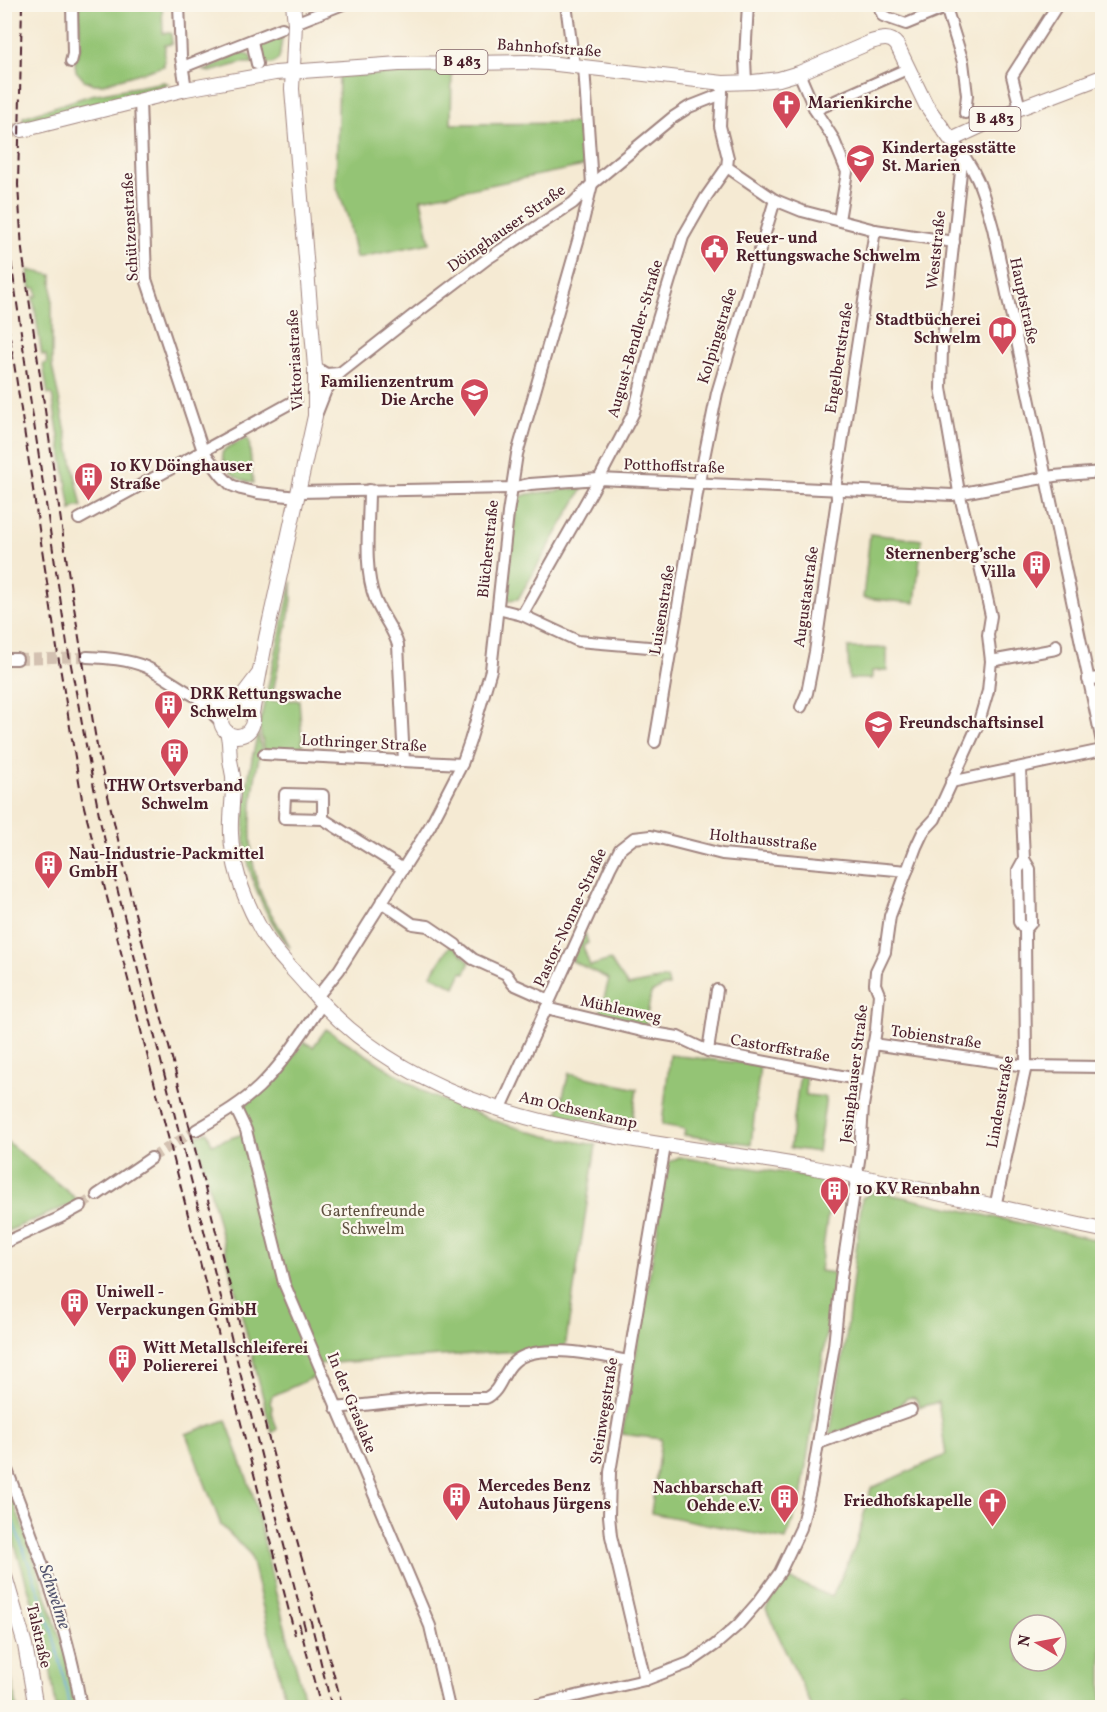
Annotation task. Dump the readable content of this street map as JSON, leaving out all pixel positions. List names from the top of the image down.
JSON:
{
  "streets": {
    "main road": [
      "Bahnhofstraße",
      "B 483",
      "Viktoriastraße",
      "Am Ochsenkamp",
      "Talstraße"
    ],
    "street": [
      "Schützenstraße",
      "Döinghauser Straße",
      "Weststraße",
      "Hauptstraße",
      "Kolpingstraße",
      "August-Bendler-Straße",
      "Engelbertstraße",
      "Potthoffstraße",
      "Blücherstraße",
      "Augustastraße",
      "Luisenstraße",
      "Lothringer Straße",
      "Holthausstraße",
      "Pastor-Nonne-Straße",
      "Mühlenweg",
      "Tobienstraße",
      "Castorffstraße",
      "Jesinghauser Straße",
      "Lindenstraße",
      "In der Graslake",
      "Steinwegstraße"
    ]
  },
  "crossings": [
    ["Bahnhofstraße", "B 483"],
    ["Bahnhofstraße", "Schützenstraße"],
    ["Bahnhofstraße", "Döinghauser Straße"],
    ["Bahnhofstraße", "Viktoriastraße"],
    ["Bahnhofstraße", "Blücherstraße"],
    ["B 483", "Hauptstraße"],
    ["Schützenstraße", "Potthoffstraße"],
    ["Döinghauser Straße", "Viktoriastraße"],
    ["Döinghauser Straße", "Blücherstraße"],
    ["Weststraße", "Hauptstraße"],
    ["Weststraße", "Potthoffstraße"],
    ["Weststraße", "Jesinghauser Straße"],
    ["Hauptstraße", "Potthoffstraße"],
    ["Kolpingstraße", "Potthoffstraße"],
    ["Kolpingstraße", "Luisenstraße"],
    ["August-Bendler-Straße", "Potthoffstraße"],
    ["Engelbertstraße", "Potthoffstraße"],
    ["Engelbertstraße", "Augustastraße"],
    ["Viktoriastraße", "Potthoffstraße"],
    ["Viktoriastraße", "Am Ochsenkamp"],
    ["Potthoffstraße", "Blücherstraße"],
    ["Potthoffstraße", "Augustastraße"],
    ["Potthoffstraße", "Luisenstraße"],
    ["Potthoffstraße", "Jesinghauser Straße"],
    ["Blücherstraße", "Lothringer Straße"],
    ["Blücherstraße", "Pastor-Nonne-Straße"],
    ["Blücherstraße", "Am Ochsenkamp"],
    ["Blücherstraße", "In der Graslake"],
    ["Holthausstraße", "Pastor-Nonne-Straße"],
    ["Holthausstraße", "Jesinghauser Straße"],
    ["Pastor-Nonne-Straße", "Mühlenweg"],
    ["Pastor-Nonne-Straße", "Am Ochsenkamp"],
    ["Mühlenweg", "Castorffstraße"],
    ["Tobienstraße", "Jesinghauser Straße"],
    ["Tobienstraße", "Lindenstraße"],
    ["Castorffstraße", "Jesinghauser Straße"],
    ["Jesinghauser Straße", "Am Ochsenkamp"],
    ["Jesinghauser Straße", "Steinwegstraße"],
    ["Lindenstraße", "Am Ochsenkamp"],
    ["Am Ochsenkamp", "Steinwegstraße"]
  ],
  "water": ["Schwelme"],
  "parks": ["Gartenfreunde Schwelm"],
  "places": {
    "church": ["Marienkirche", "Friedhofskapelle"],
    "school or university": ["Kindertagesstätte St. Marien", "Familienzentrum Die Arche", "Freundschaftsinsel"],
    "public building": ["Feuer- und Rettungswache Schwelm"],
    "library": ["Stadtbücherei Schwelm"],
    "building": [
      "10 KV Döinghauser Straße",
      "Sternenberg’sche Villa",
      "DRK Rettungswache Schwelm",
      "THW Ortsverband Schwelm",
      "Nau-Industrie-Packmittel GmbH",
      "10 KV Rennbahn",
      "Uniwell - Verpackungen GmbH",
      "Witt Metallschleiferei Poliererei",
      "Mercedes Benz Autohaus Jürgens",
      "Nachbarschaft Oehde e.V."
    ]
  },
  "north": "left"
}
